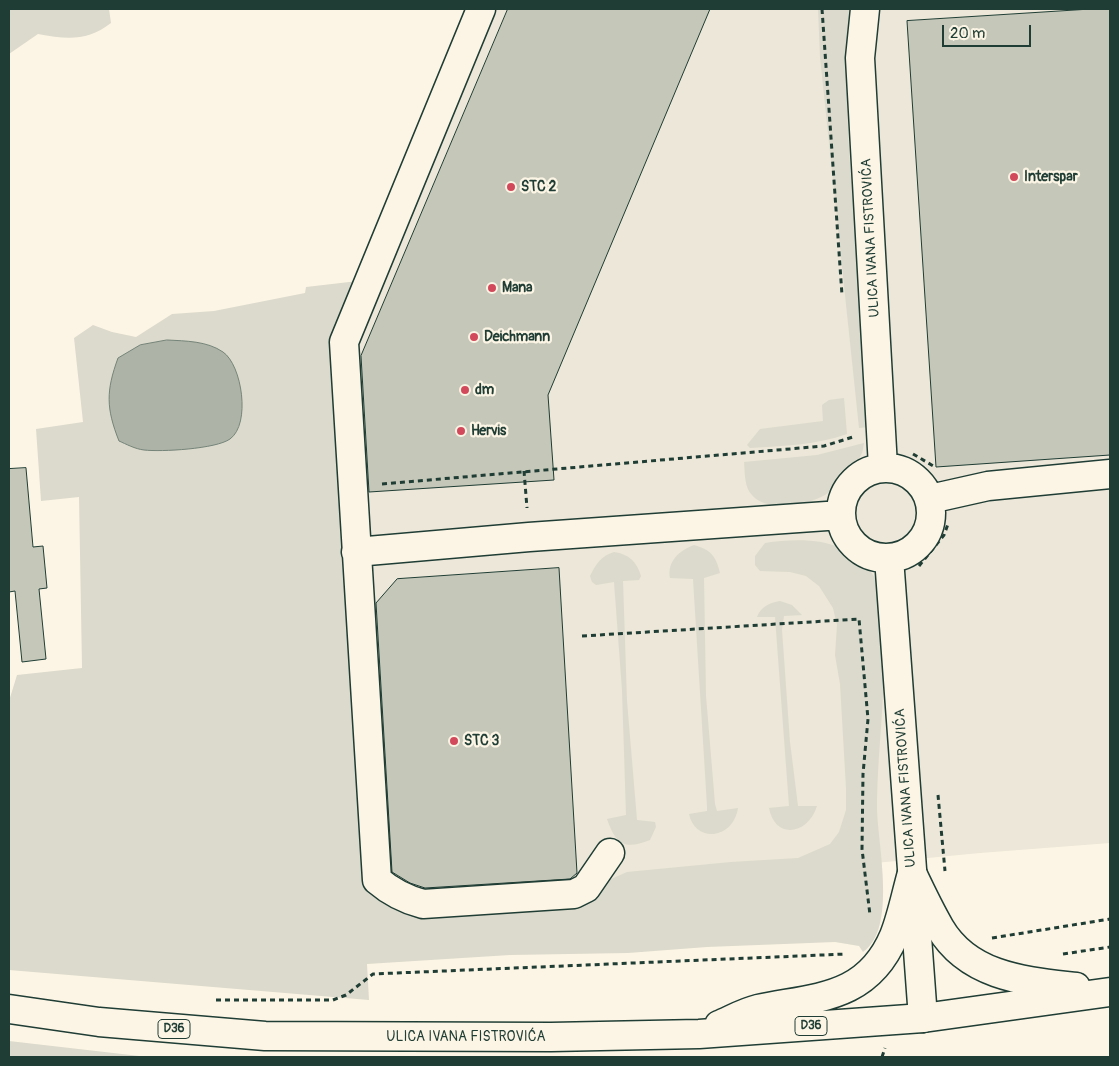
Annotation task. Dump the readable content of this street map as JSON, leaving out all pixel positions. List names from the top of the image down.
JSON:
{
  "streets": {
    "main road": ["ULICA IVANA FISTROVIĆA", "D36"]
  },
  "places": [
    "Interspar",
    "STC 2",
    "Mana",
    "Deichmann",
    "dm",
    "Hervis",
    "STC 3"
  ],
  "scale_bar": "20 m"
}
